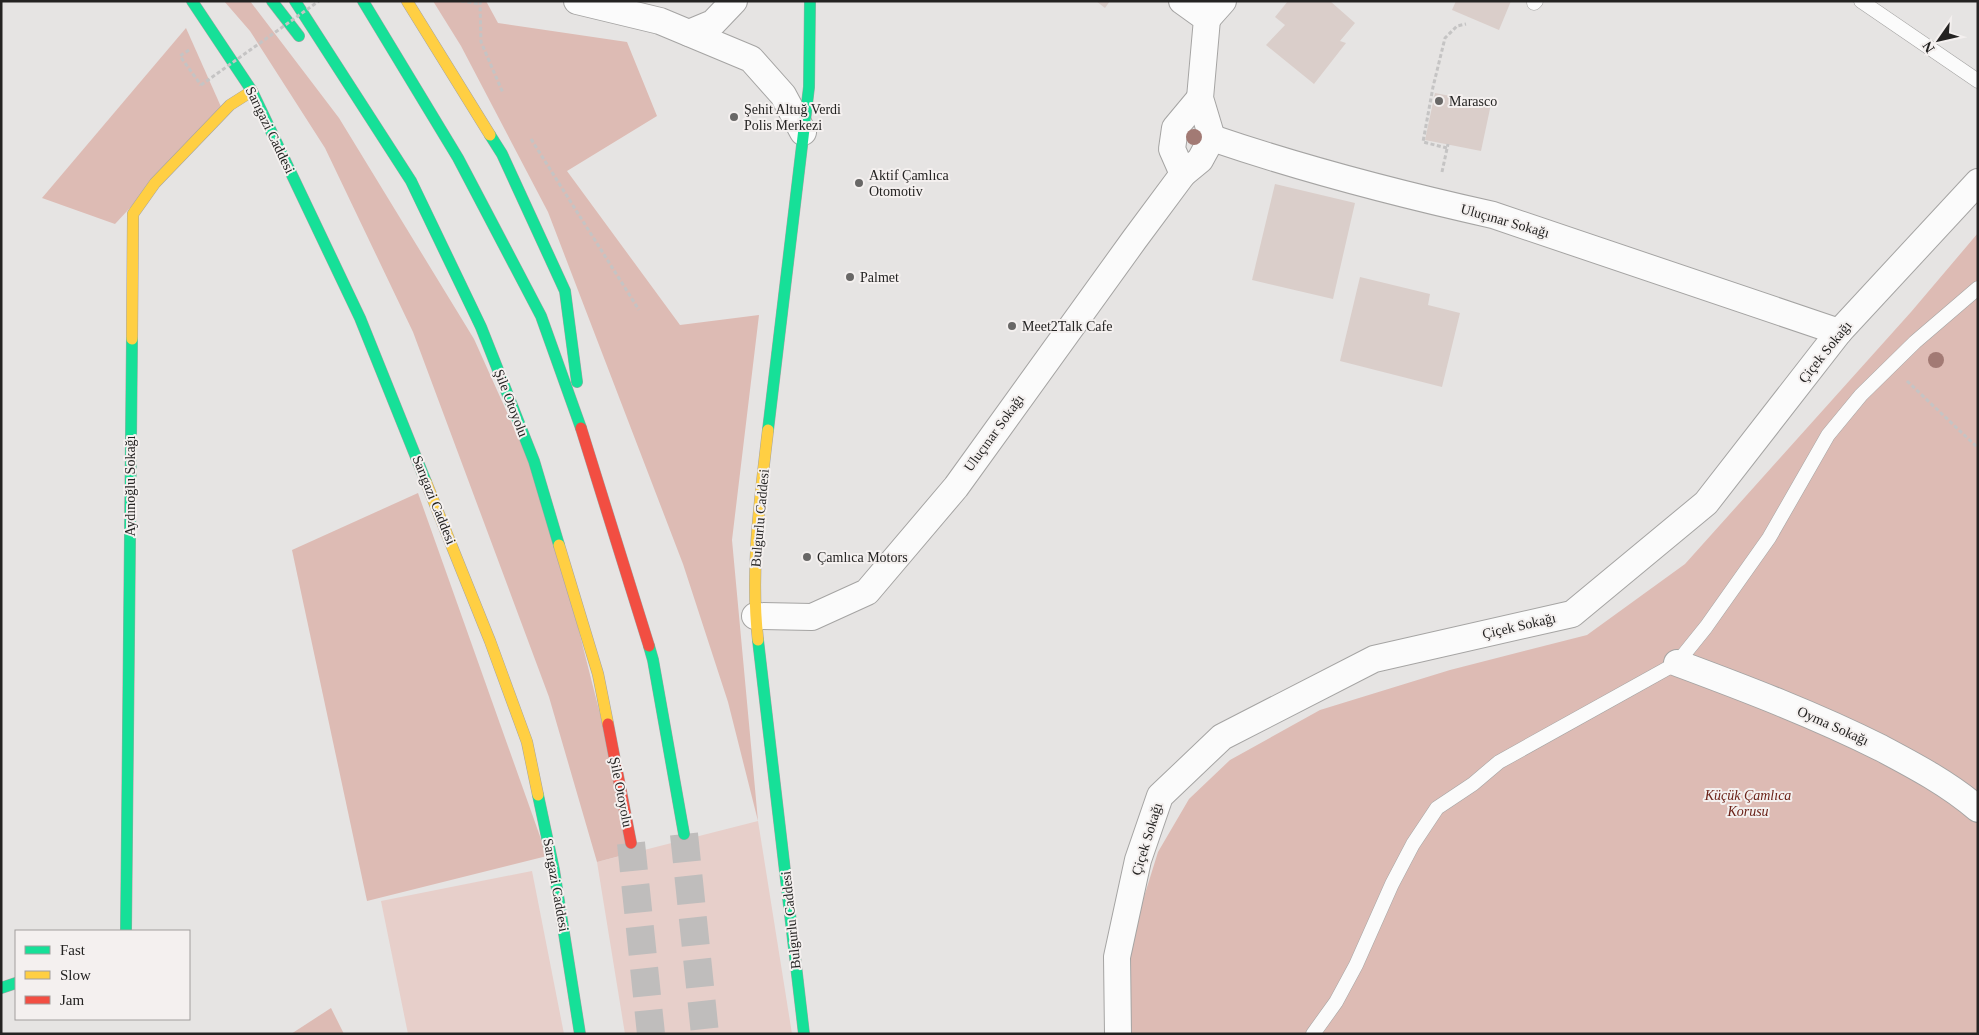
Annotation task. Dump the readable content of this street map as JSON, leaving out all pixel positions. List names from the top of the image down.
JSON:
{
  "streets": {
    "main road": [
      "Sarıgazi Caddesi",
      "Şile Otoyolu",
      "Aydınoğlu Sokağı",
      "Bulgurlu Caddesi"
    ],
    "street": ["Uluçınar Sokağı", "Çiçek Sokağı", "Oyma Sokağı"]
  },
  "crossings": [
    ["Sarıgazi Caddesi", "Aydınoğlu Sokağı"],
    ["Uluçınar Sokağı", "Çiçek Sokağı"],
    ["Uluçınar Sokağı", "Bulgurlu Caddesi"]
  ],
  "parks": ["Küçük Çamlıca Korusu"],
  "places": [
    "Marasco",
    "Şehit Altuğ Verdi Polis Merkezi",
    "Aktif Çamlıca Otomotiv",
    "Palmet",
    "Meet2Talk Cafe",
    "Çamlıca Motors"
  ],
  "legend": ["Fast", "Slow", "Jam"],
  "north": "bottom left"
}
